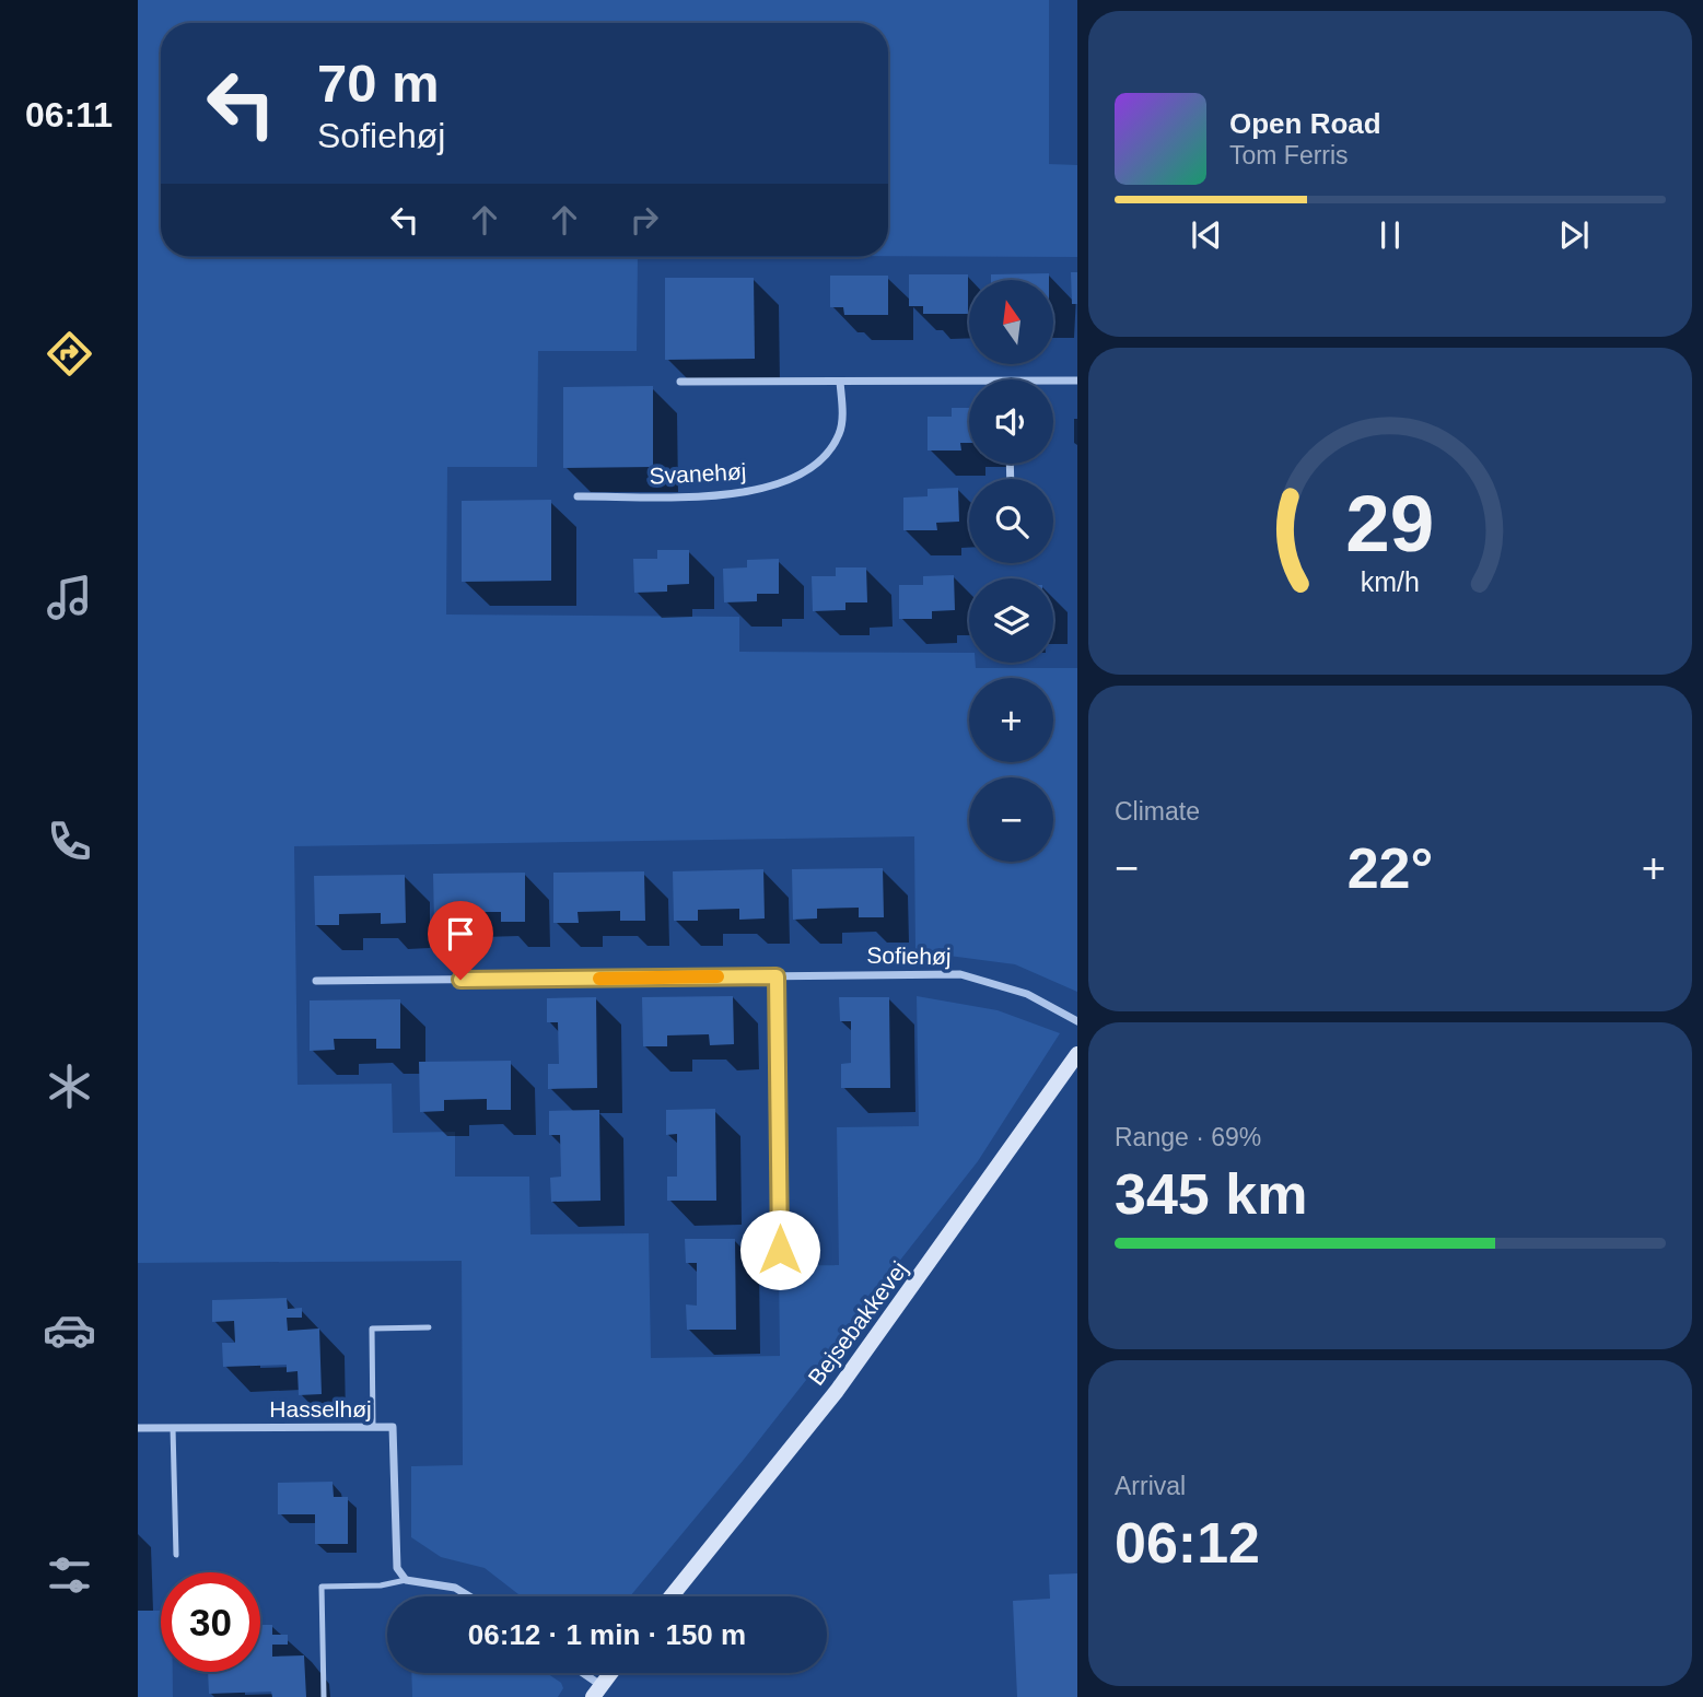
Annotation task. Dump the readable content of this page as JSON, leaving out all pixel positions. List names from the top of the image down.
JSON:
{
  "streets": {
    "street": [
      "Svanehøj",
      "Sofiehøj",
      "Bejsebakkevej",
      "Hasselhøj"
    ]
  },
  "north": "top",
  "page": {
    "tabs": "06:11",
    "turn": ["70 m", "Sofiehøj"],
    "song": ["Open Road", "Tom Ferris"],
    "map_buttons": ["+", "−"],
    "tile": [
      "Climate",
      ["Range · 69%", "345 km"],
      ["Arrival", "06:12"]
    ],
    "heat": ["−", "22°", "+"],
    "limit": "30",
    "trip": "06:12 · 1 min · 150 m",
    "gauge": ["29", "km/h"]
  }
}
